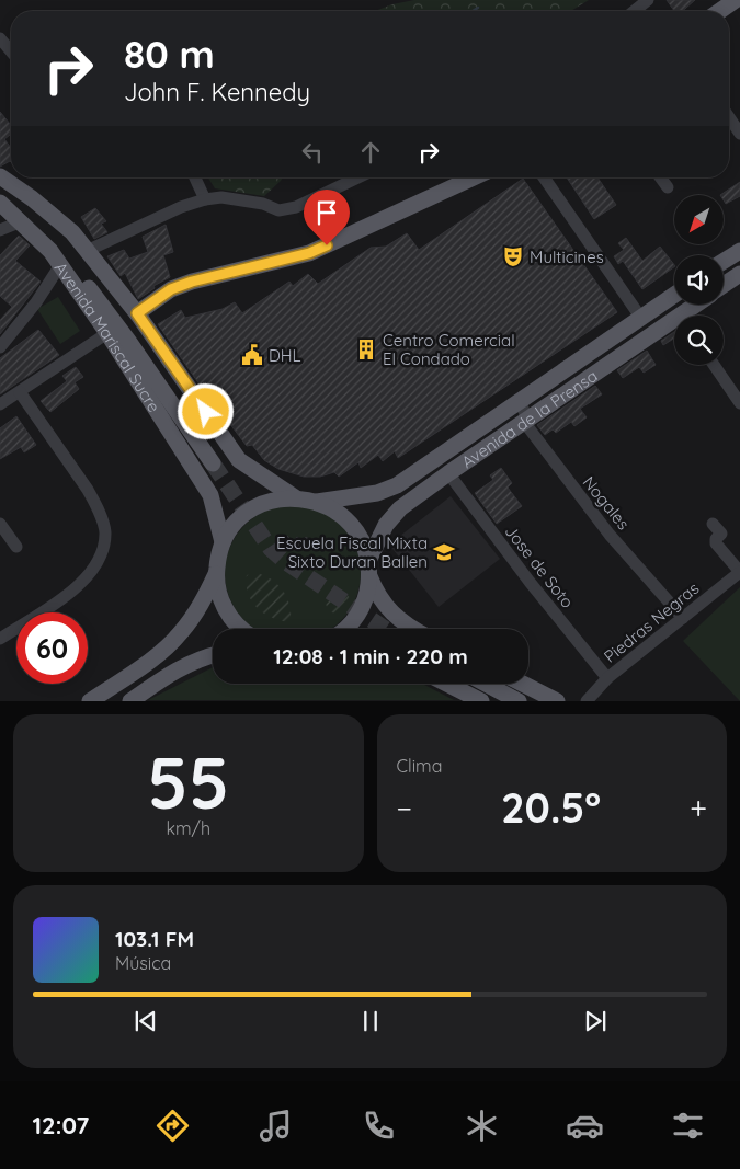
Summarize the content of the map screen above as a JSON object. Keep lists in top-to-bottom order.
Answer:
{
  "streets": {
    "main road": ["Avenida Mariscal Sucre", "Avenida de la Prensa"],
    "street": ["Nogales", "Jose de Soto", "Piedras Negras"]
  },
  "crossings": [
    ["Avenida de la Prensa", "Nogales"],
    ["Avenida de la Prensa", "Jose de Soto"],
    ["Nogales", "Piedras Negras"],
    ["Jose de Soto", "Piedras Negras"]
  ],
  "places": {
    "theatre": ["Multicines"],
    "building": ["Centro Comercial El Condado"],
    "public building": ["DHL"],
    "school or university": ["Escuela Fiscal Mixta Sixto Duran Ballen"]
  },
  "north": "bottom left",
  "page": {
    "turn": ["80 m", "John F. Kennedy"],
    "limit": "60",
    "trip": "12:08 · 1 min · 220 m",
    "tile": [
      ["55", "km/h"],
      "Clima"
    ],
    "heat": ["−", "20.5°", "+"],
    "song": ["103.1 FM", "Música"],
    "tabs": "12:07"
  }
}
